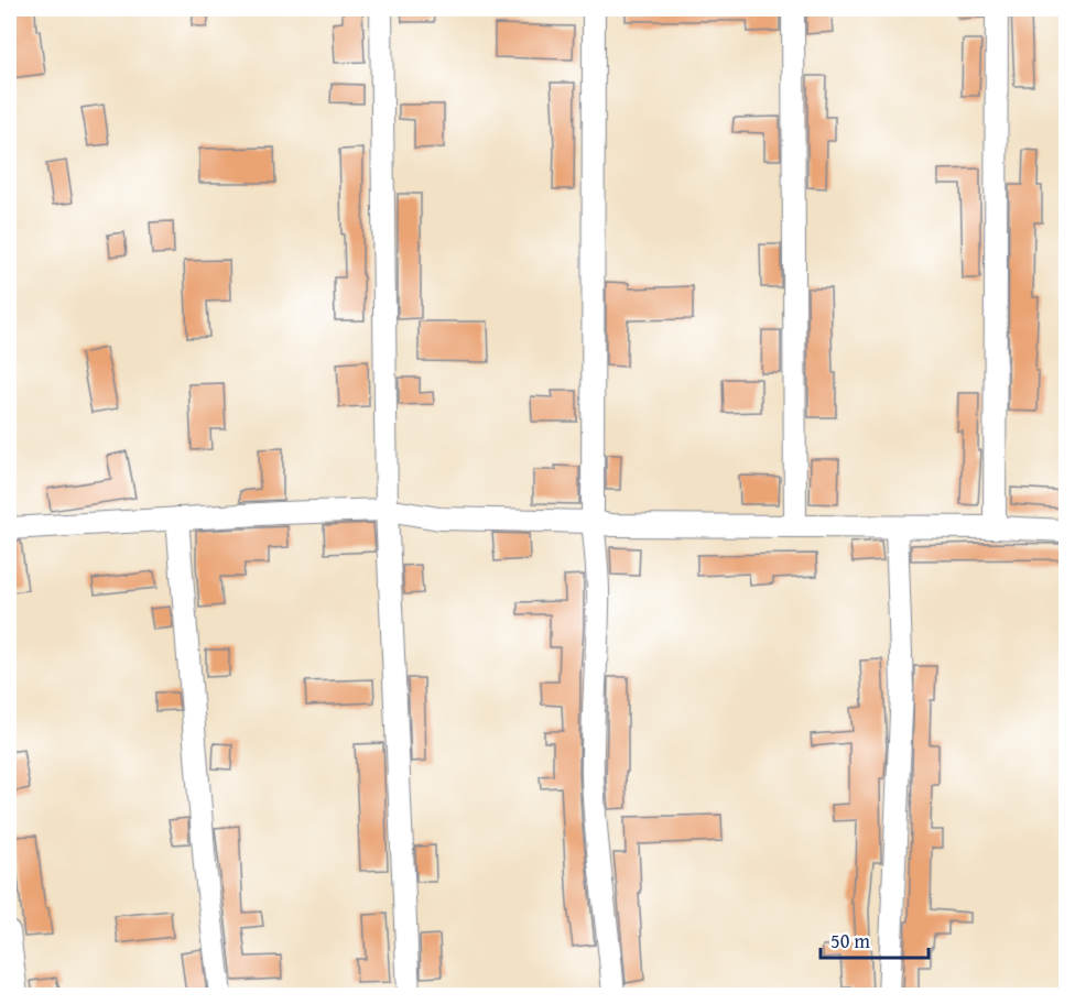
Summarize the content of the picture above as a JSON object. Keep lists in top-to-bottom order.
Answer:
{
  "scale_bar": "50 m"
}
